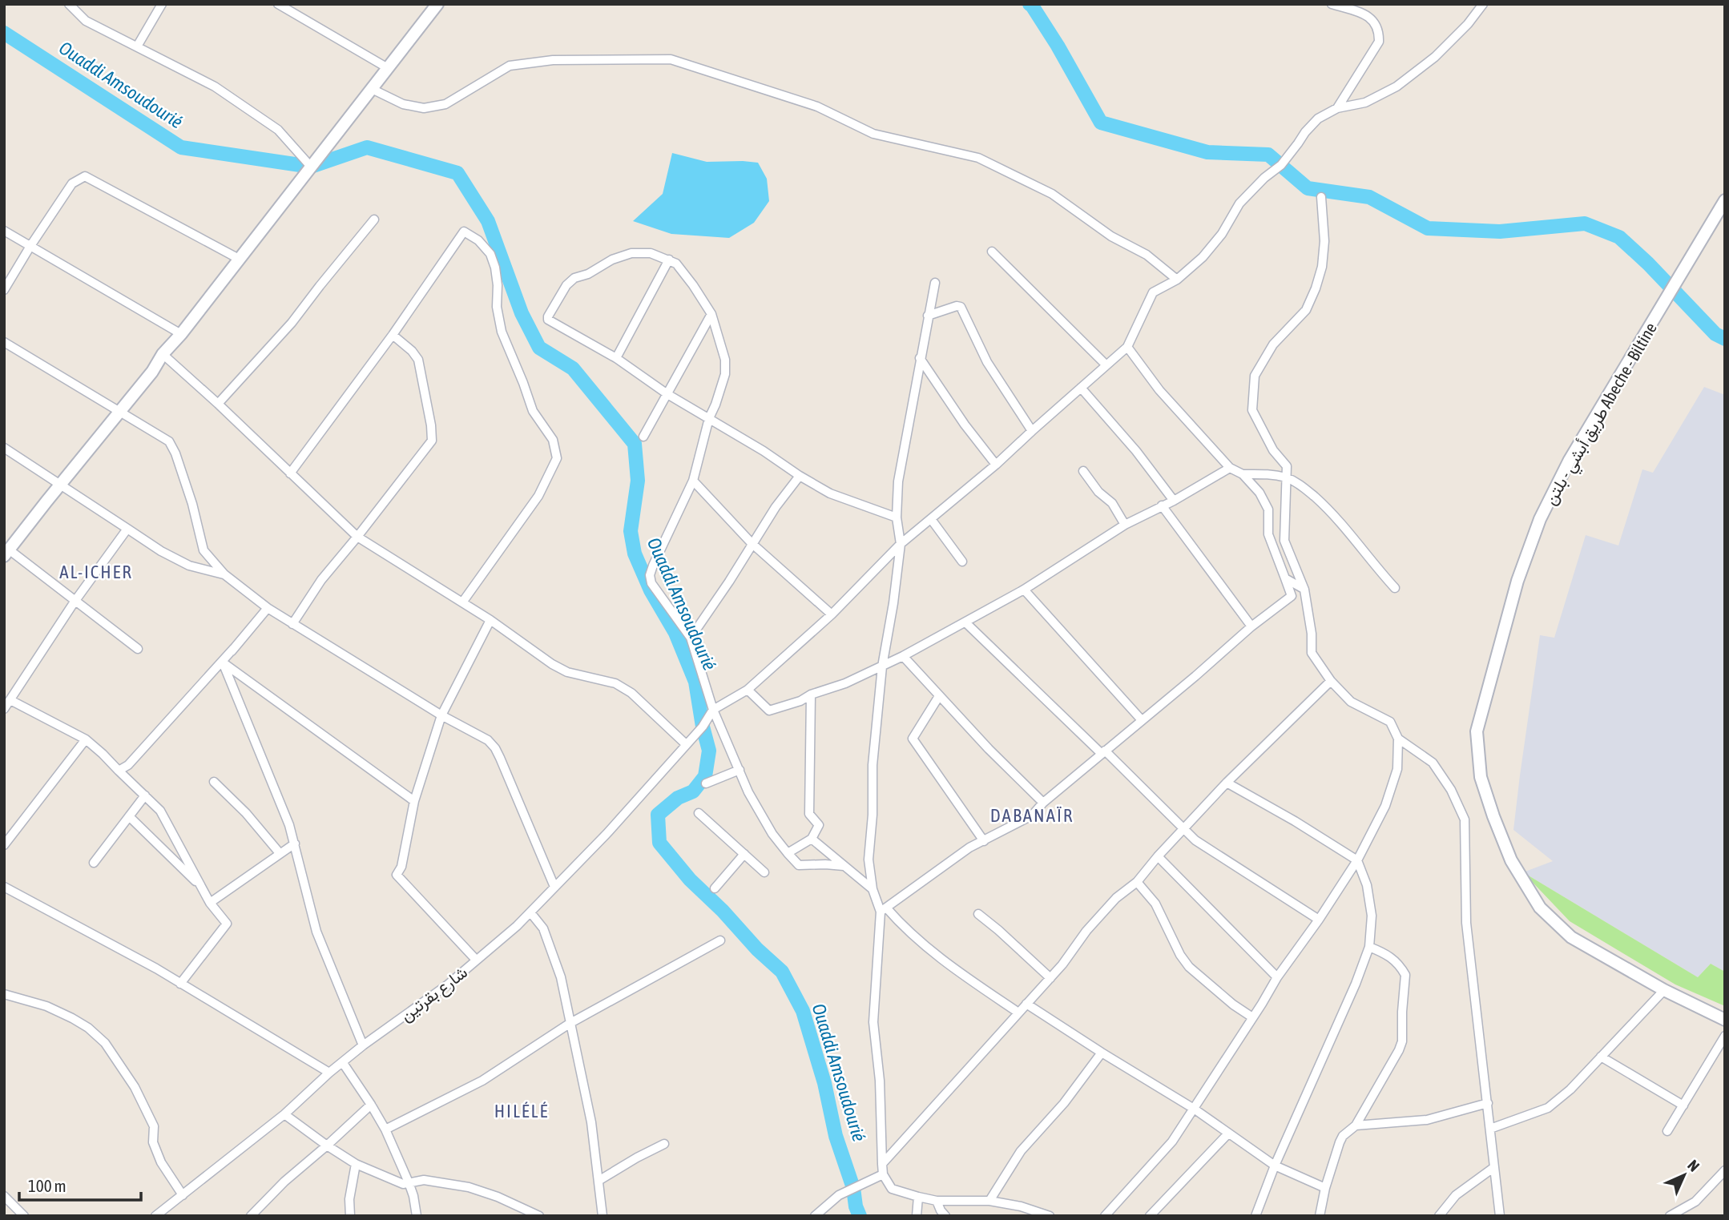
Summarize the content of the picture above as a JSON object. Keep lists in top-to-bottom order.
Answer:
{
  "streets": {
    "main road": ["طريق أبشي - بلتن Abeche - Biltine"],
    "street": ["شارع بقرتين"]
  },
  "districts": ["AL-ICHER", "DABANAÏR", "HILÉLÉ"],
  "water": ["Ouaddi Amsoudourié"],
  "scale_bar": "100 m",
  "north": "top right"
}
